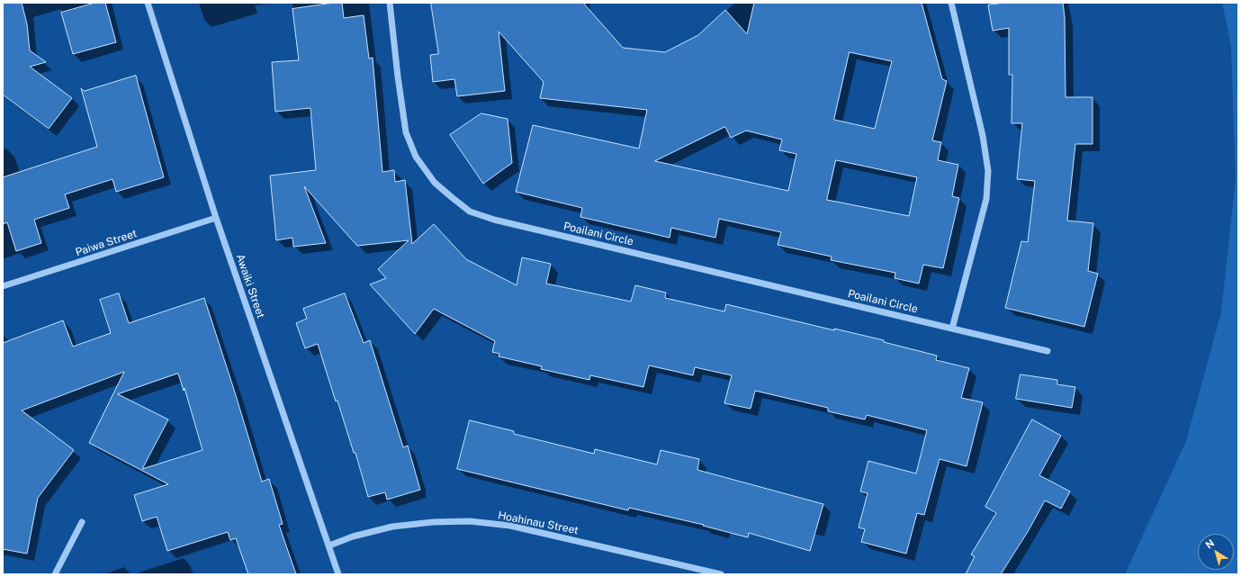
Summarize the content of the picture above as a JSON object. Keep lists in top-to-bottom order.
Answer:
{
  "streets": {
    "street": [
      "Poailani Circle",
      "Paiwa Street",
      "Awaiki Street",
      "Hoahinau Street"
    ]
  },
  "crossings": [
    ["Paiwa Street", "Awaiki Street"],
    ["Awaiki Street", "Hoahinau Street"]
  ],
  "north": "top left"
}
